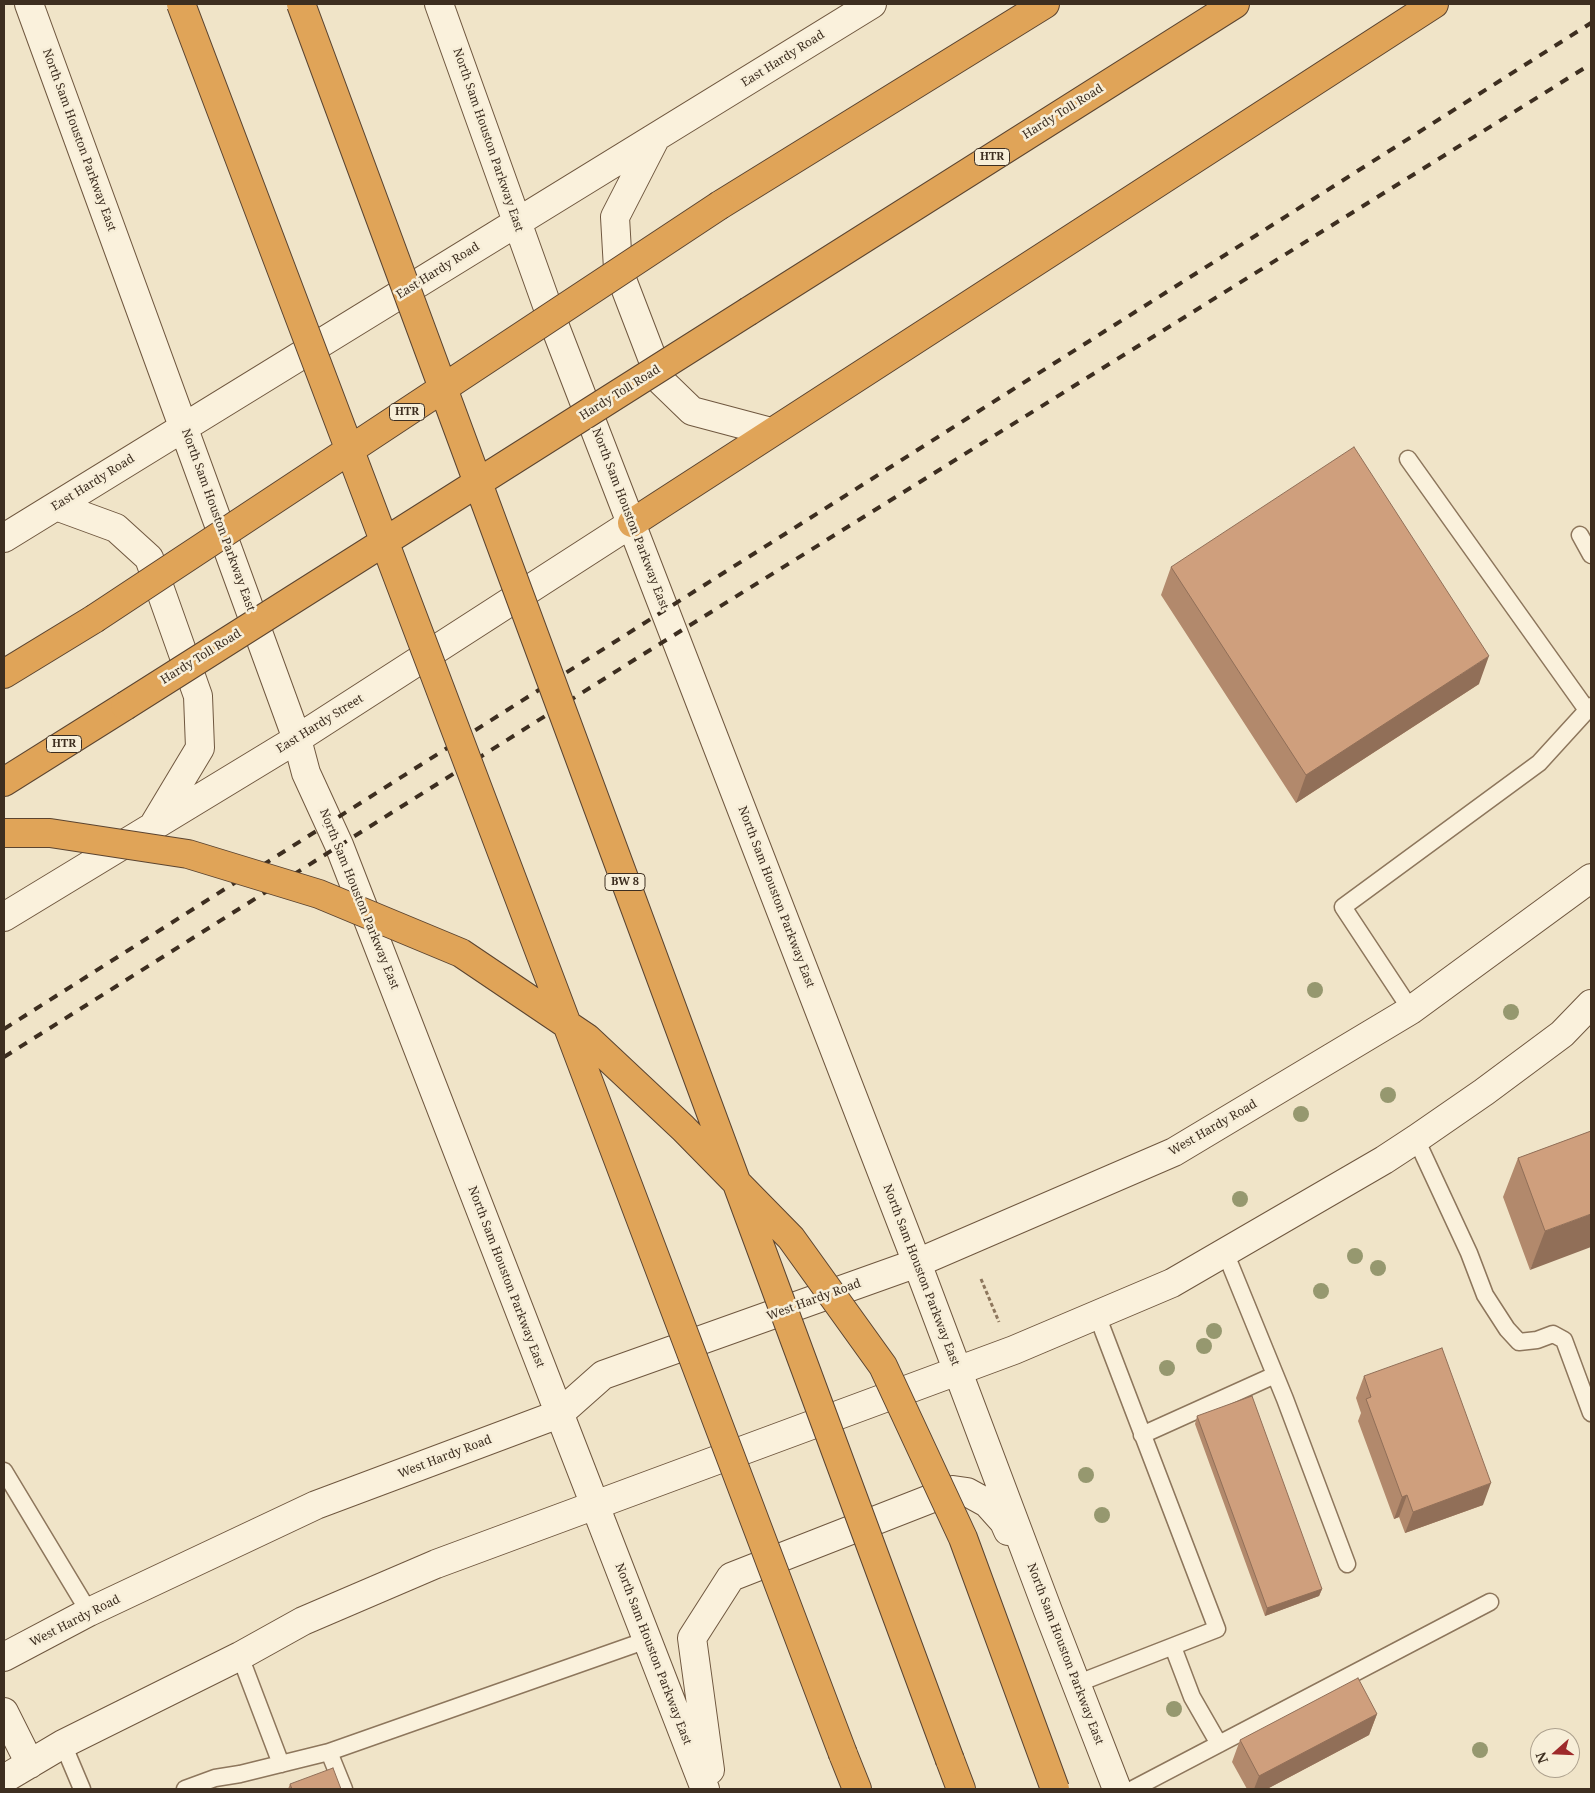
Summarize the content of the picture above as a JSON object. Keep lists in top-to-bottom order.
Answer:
{
  "streets": {
    "highway": ["Hardy Toll Road", "HTR", "BW 8"],
    "main road": [
      "East Hardy Road",
      "North Sam Houston Parkway East",
      "East Hardy Street",
      "West Hardy Road"
    ]
  },
  "crossings": [
    ["East Hardy Road", "North Sam Houston Parkway East"],
    ["North Sam Houston Parkway East", "East Hardy Street"],
    ["North Sam Houston Parkway East", "West Hardy Road"]
  ],
  "north": "left"
}
